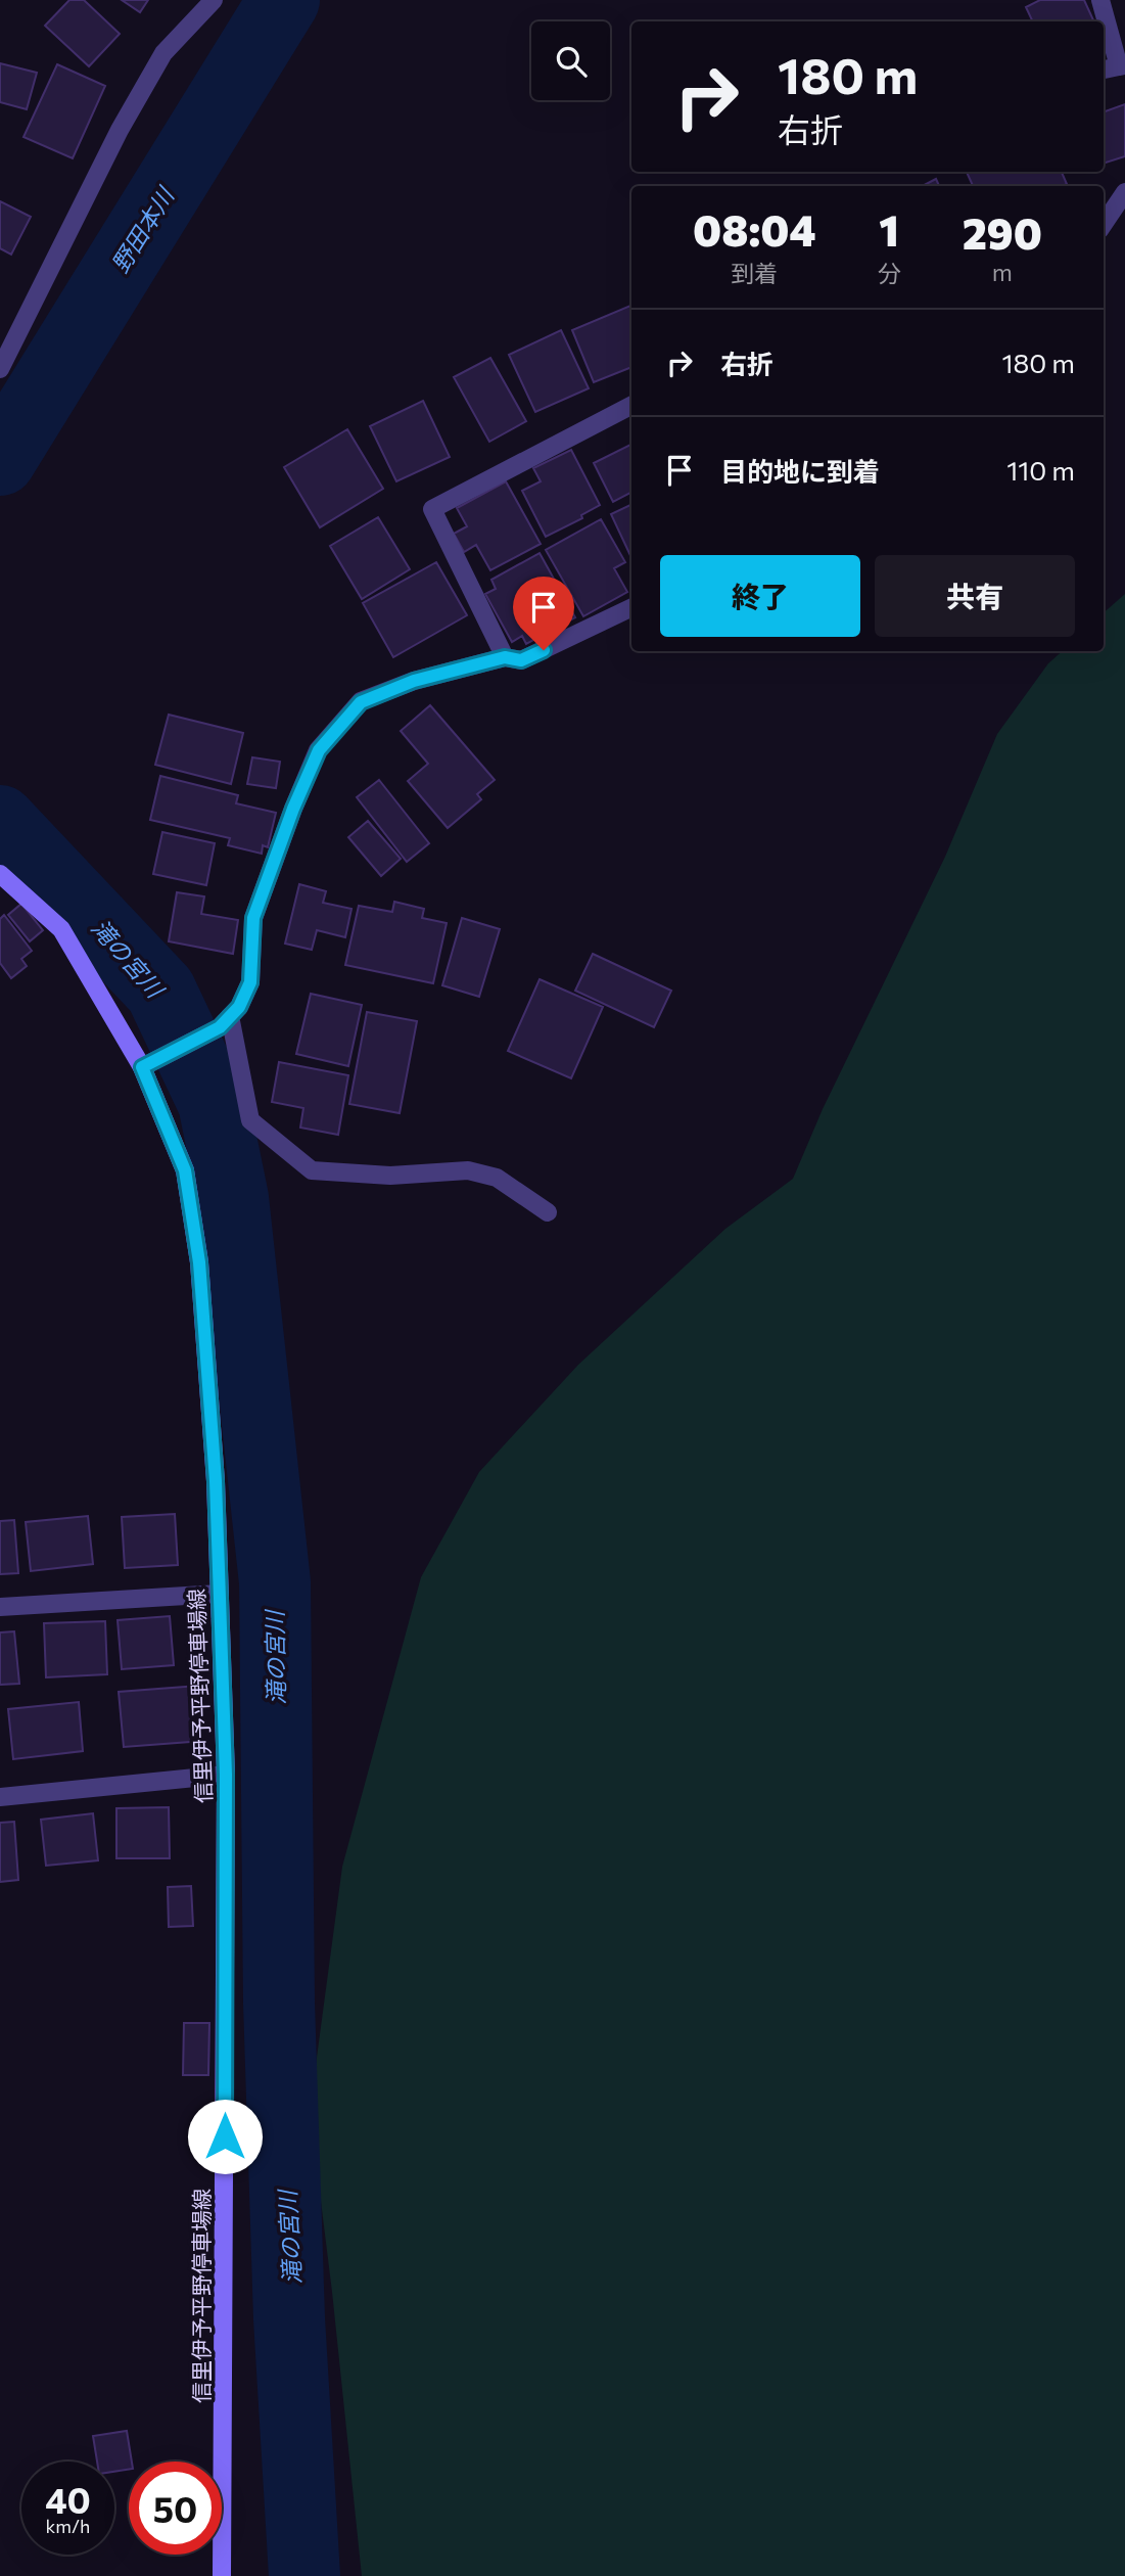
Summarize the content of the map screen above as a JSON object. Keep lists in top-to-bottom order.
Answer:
{
  "streets": {
    "main road": ["信里伊予平野停車場線"]
  },
  "water": ["野田本川", "滝の宮川"],
  "page": {
    "turn": ["180 m", "右折"],
    "eta": [
      "08:04",
      "到着",
      "1",
      "分",
      "290",
      "m"
    ],
    "list": [
      {
        "name": "右折",
        "value": "180 m"
      },
      {
        "name": "目的地に到着",
        "value": "110 m"
      }
    ],
    "buttons": ["終了", "共有"],
    "speed": "40 km/h",
    "limit": "50"
  }
}
